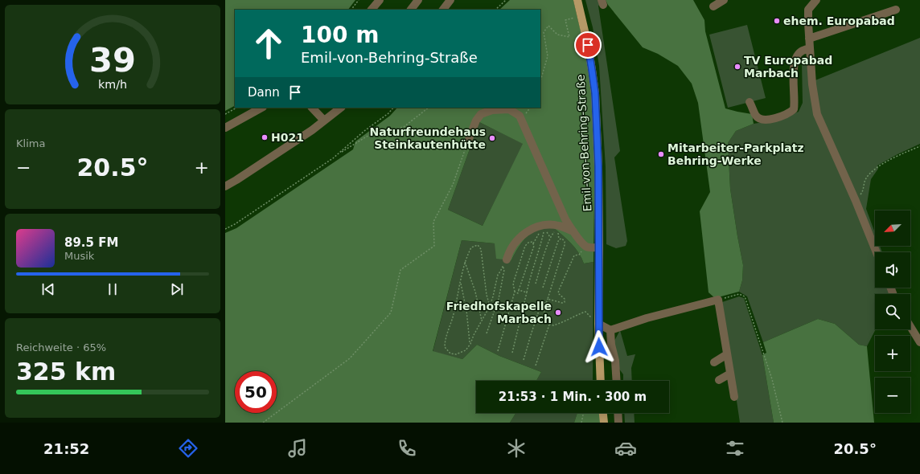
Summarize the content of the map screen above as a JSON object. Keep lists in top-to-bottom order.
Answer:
{
  "streets": {
    "main road": ["Emil-von-Behring-Straße"]
  },
  "places": [
    "ehem. Europabad",
    "TV Europabad Marbach",
    "H021",
    "Naturfreundehaus Steinkautenhütte",
    "Mitarbeiter-Parkplatz Behring-Werke",
    "Friedhofskapelle Marbach"
  ],
  "north": "bottom left",
  "page": {
    "turn": ["100 m", "Emil-von-Behring-Straße"],
    "then": "Dann",
    "tile": [
      "Klima",
      ["Reichweite · 65%", "325 km"]
    ],
    "heat": ["−", "20.5°", "+"],
    "map_buttons": ["+", "−"],
    "song": ["89.5 FM", "Musik"],
    "limit": "50",
    "trip": "21:53 · 1 Min. · 300 m",
    "tabs": ["21:52", "20.5°"],
    "gauge": ["39", "km/h"]
  }
}
